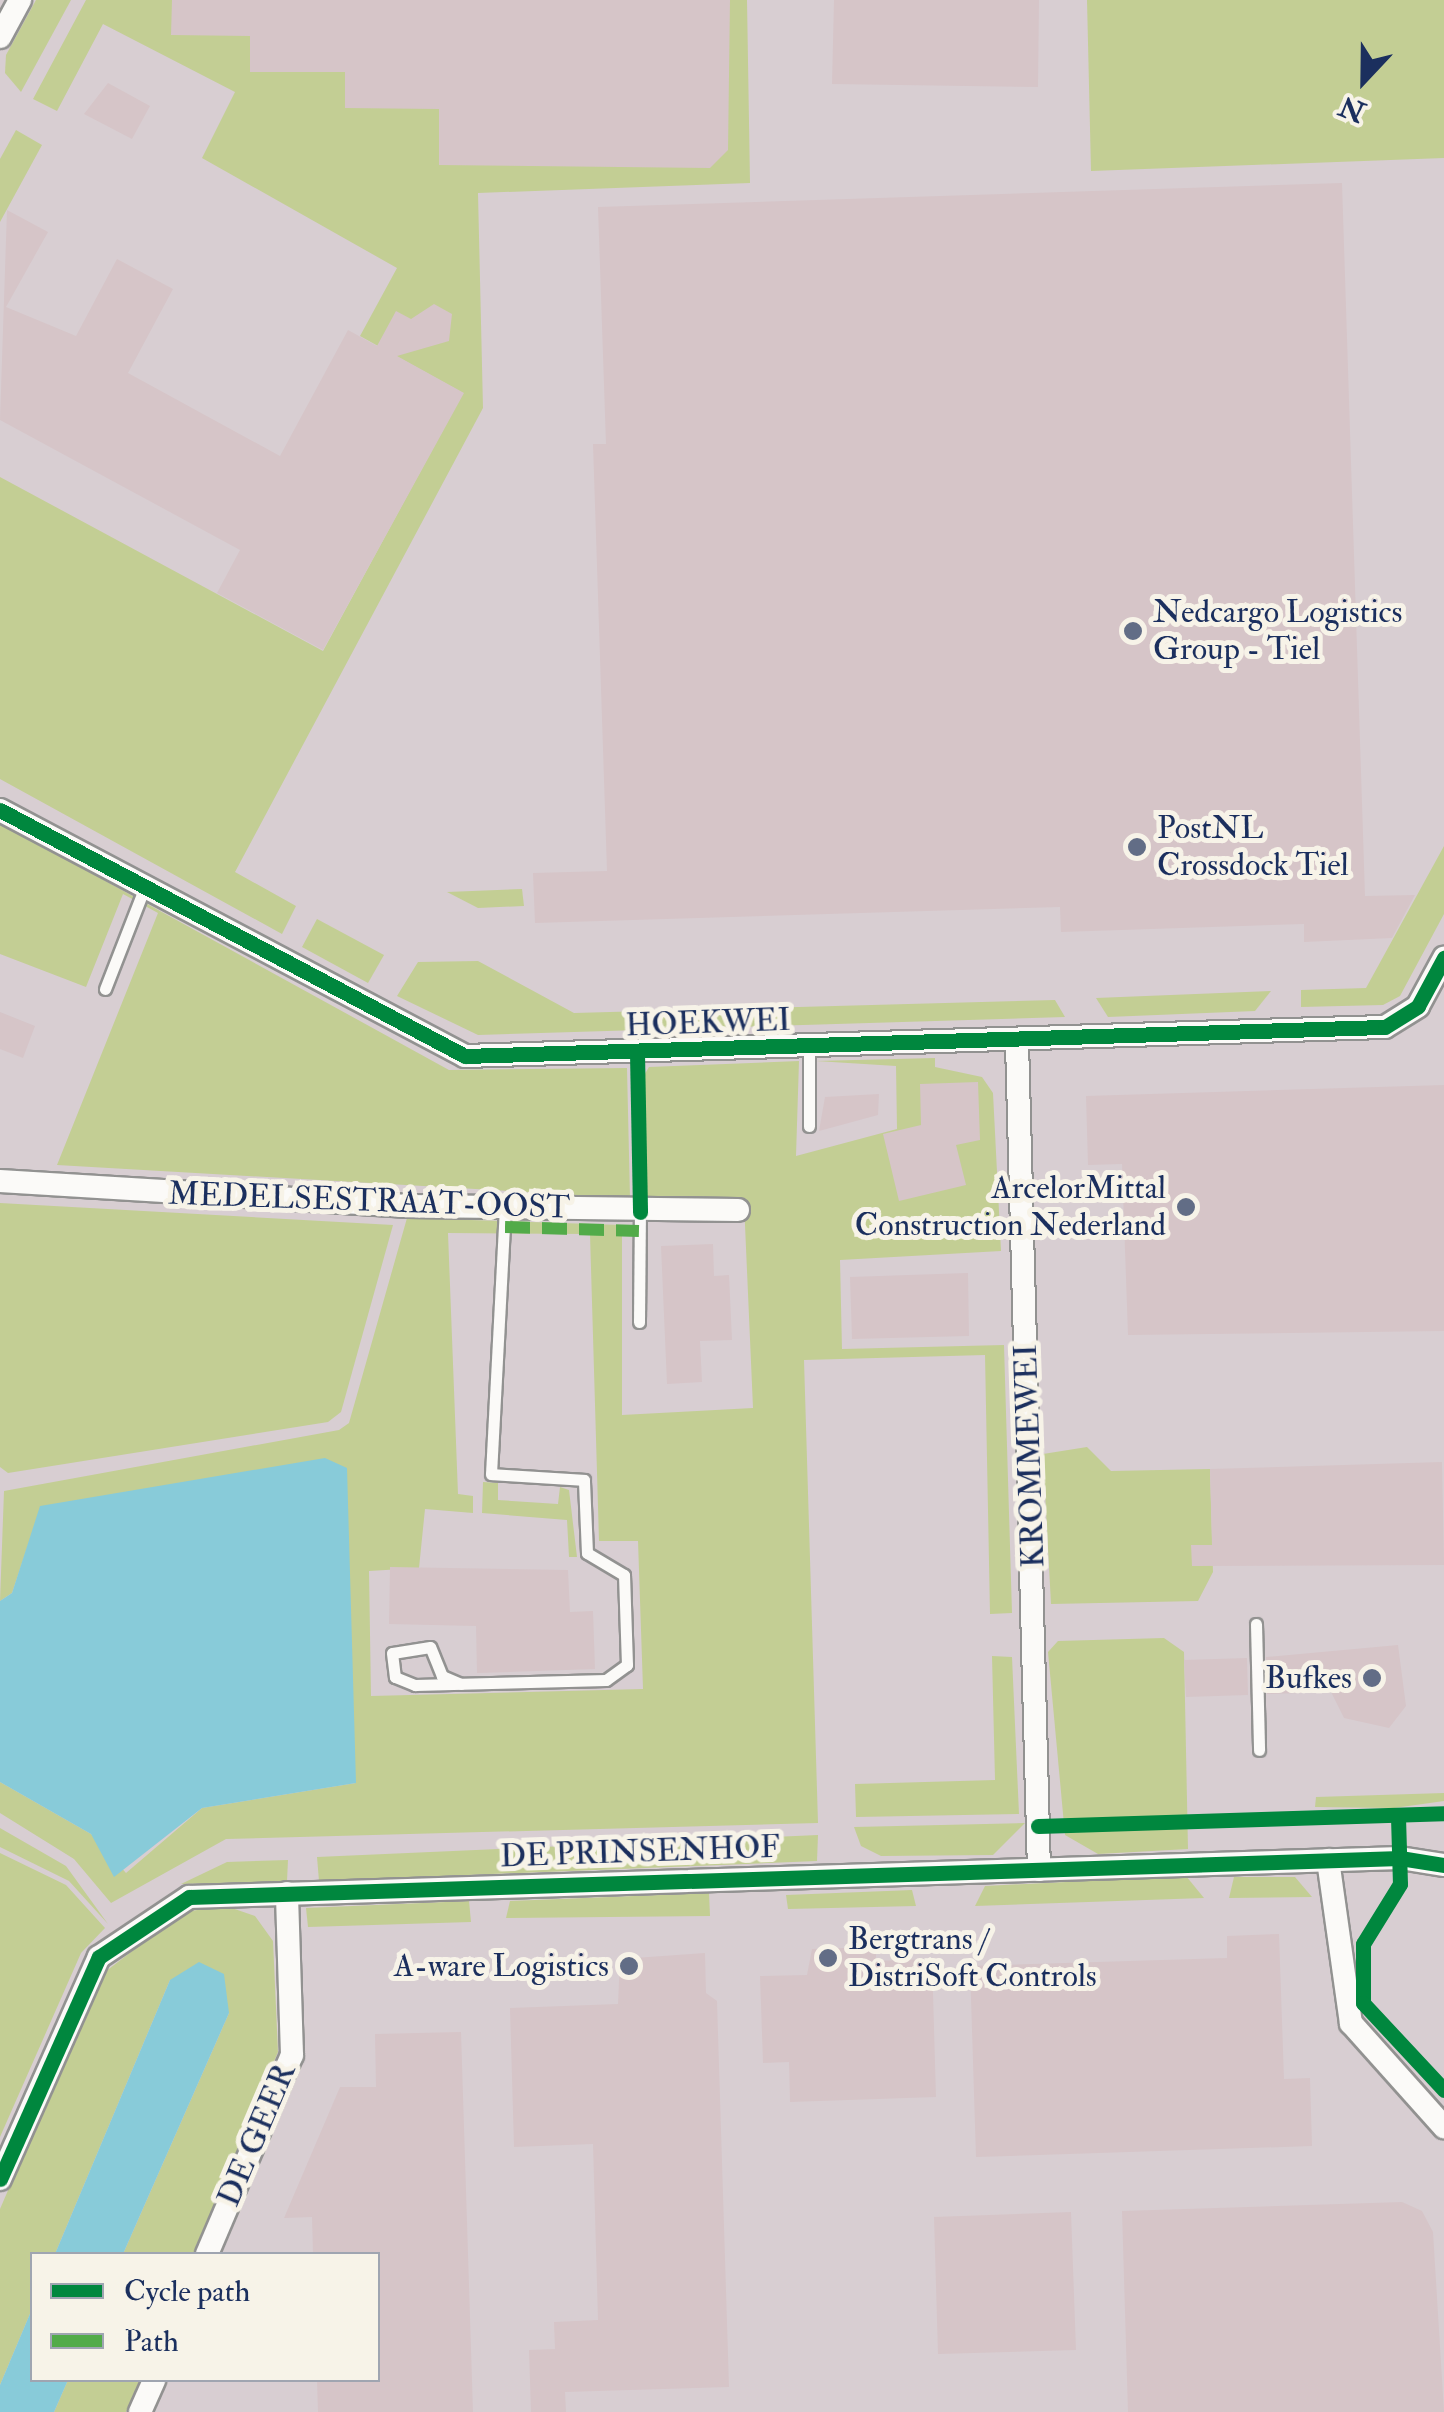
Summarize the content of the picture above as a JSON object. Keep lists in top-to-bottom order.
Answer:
{
  "streets": {
    "street": [
      "HOEKWEI",
      "MEDELSESTRAAT-OOST",
      "KROMMEWEI",
      "DE PRINSENHOF",
      "DE GEER"
    ]
  },
  "crossings": [
    ["HOEKWEI", "KROMMEWEI"],
    ["KROMMEWEI", "DE PRINSENHOF"],
    ["DE PRINSENHOF", "DE GEER"]
  ],
  "places": [
    "Nedcargo Logistics Group - Tiel",
    "PostNL Crossdock Tiel",
    "ArcelorMittal Construction Nederland",
    "Bufkes",
    "Bergtrans / DistriSoft Controls",
    "A-ware Logistics"
  ],
  "legend": ["Cycle path", "Path"],
  "north": "bottom"
}
